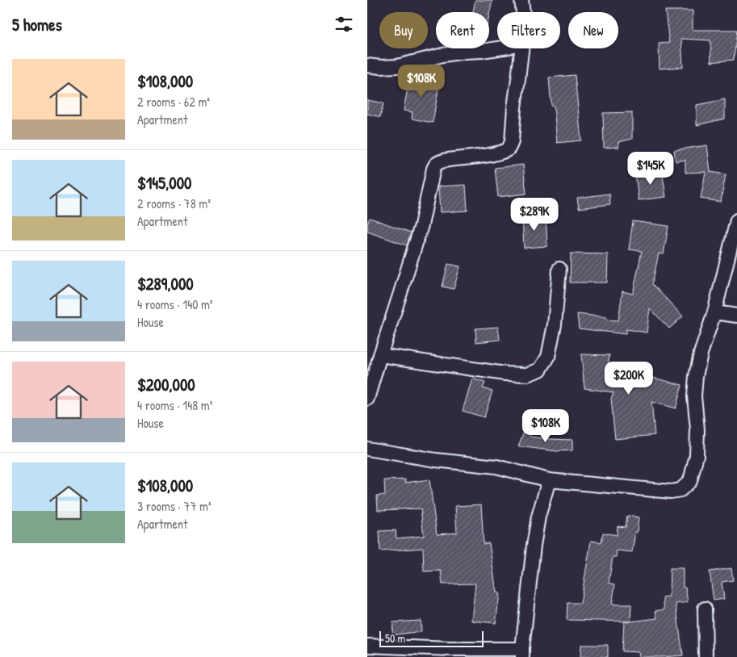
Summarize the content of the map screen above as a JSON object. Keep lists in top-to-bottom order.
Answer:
{
  "scale_bar": "50 m",
  "page": {
    "heading": "5 homes",
    "chip": [
      "Buy",
      "Rent",
      "Filters",
      "New"
    ],
    "list": [
      {
        "name": "$108,000",
        "note": "2 rooms · 62 m² · Apartment"
      },
      {
        "name": "$145,000",
        "note": "2 rooms · 78 m² · Apartment"
      },
      {
        "name": "$289,000",
        "note": "4 rooms · 140 m² · House"
      },
      {
        "name": "$200,000",
        "note": "4 rooms · 148 m² · House"
      },
      {
        "name": "$108,000",
        "note": "3 rooms · 77 m² · Apartment"
      }
    ],
    "price": [
      "$108K",
      "$145K",
      "$289K",
      "$200K",
      "$108K"
    ],
    "scale": "50 m"
  }
}
